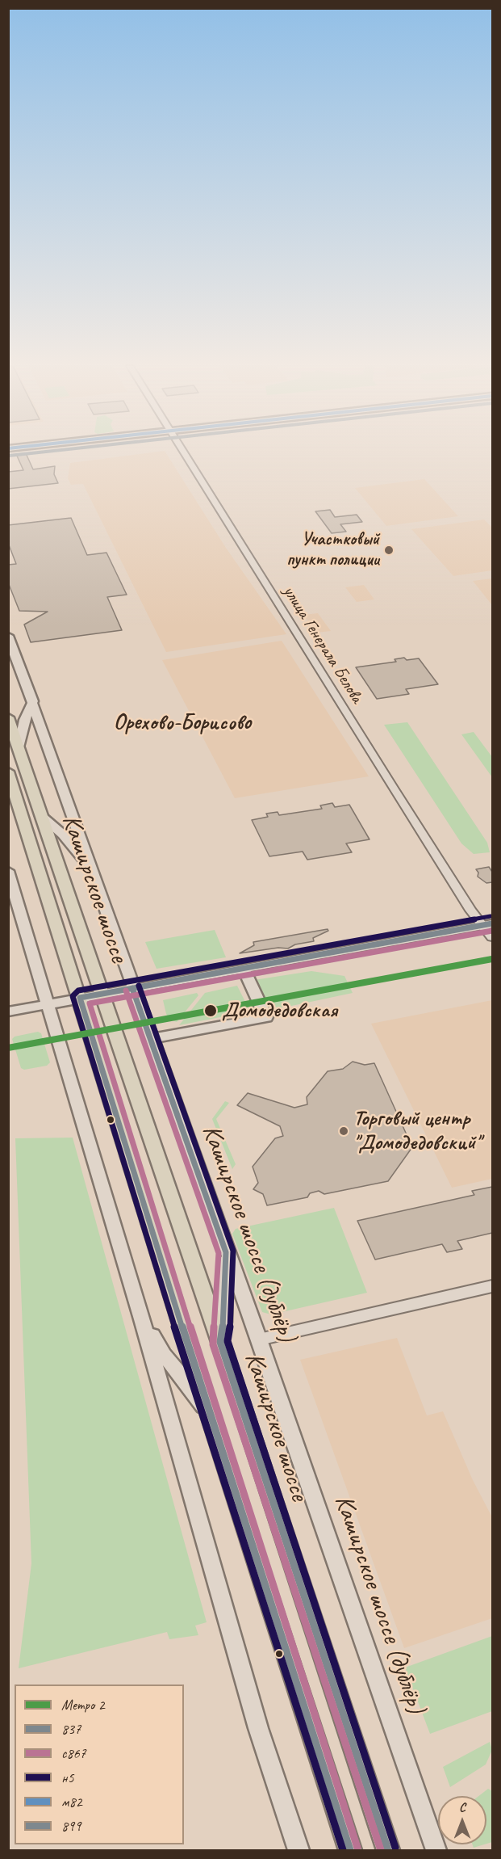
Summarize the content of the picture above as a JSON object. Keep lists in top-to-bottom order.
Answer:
{
  "streets": {
    "main road": ["Каширское шоссе", "Каширское шоссе (дублёр)"],
    "street": ["улица Генерала Белова"]
  },
  "districts": ["Орехово-Борисово"],
  "places": ["Участковый пункт полиции", "Домодедовская", "Торговый центр \"Домодедовский\""],
  "lines": [
    "transit line 899",
    "transit line н5",
    "transit line 837",
    "transit line с867",
    "metro line 2"
  ],
  "legend": [
    "Метро 2",
    "837",
    "с867",
    "н5",
    "м82",
    "899"
  ],
  "north": "top"
}
